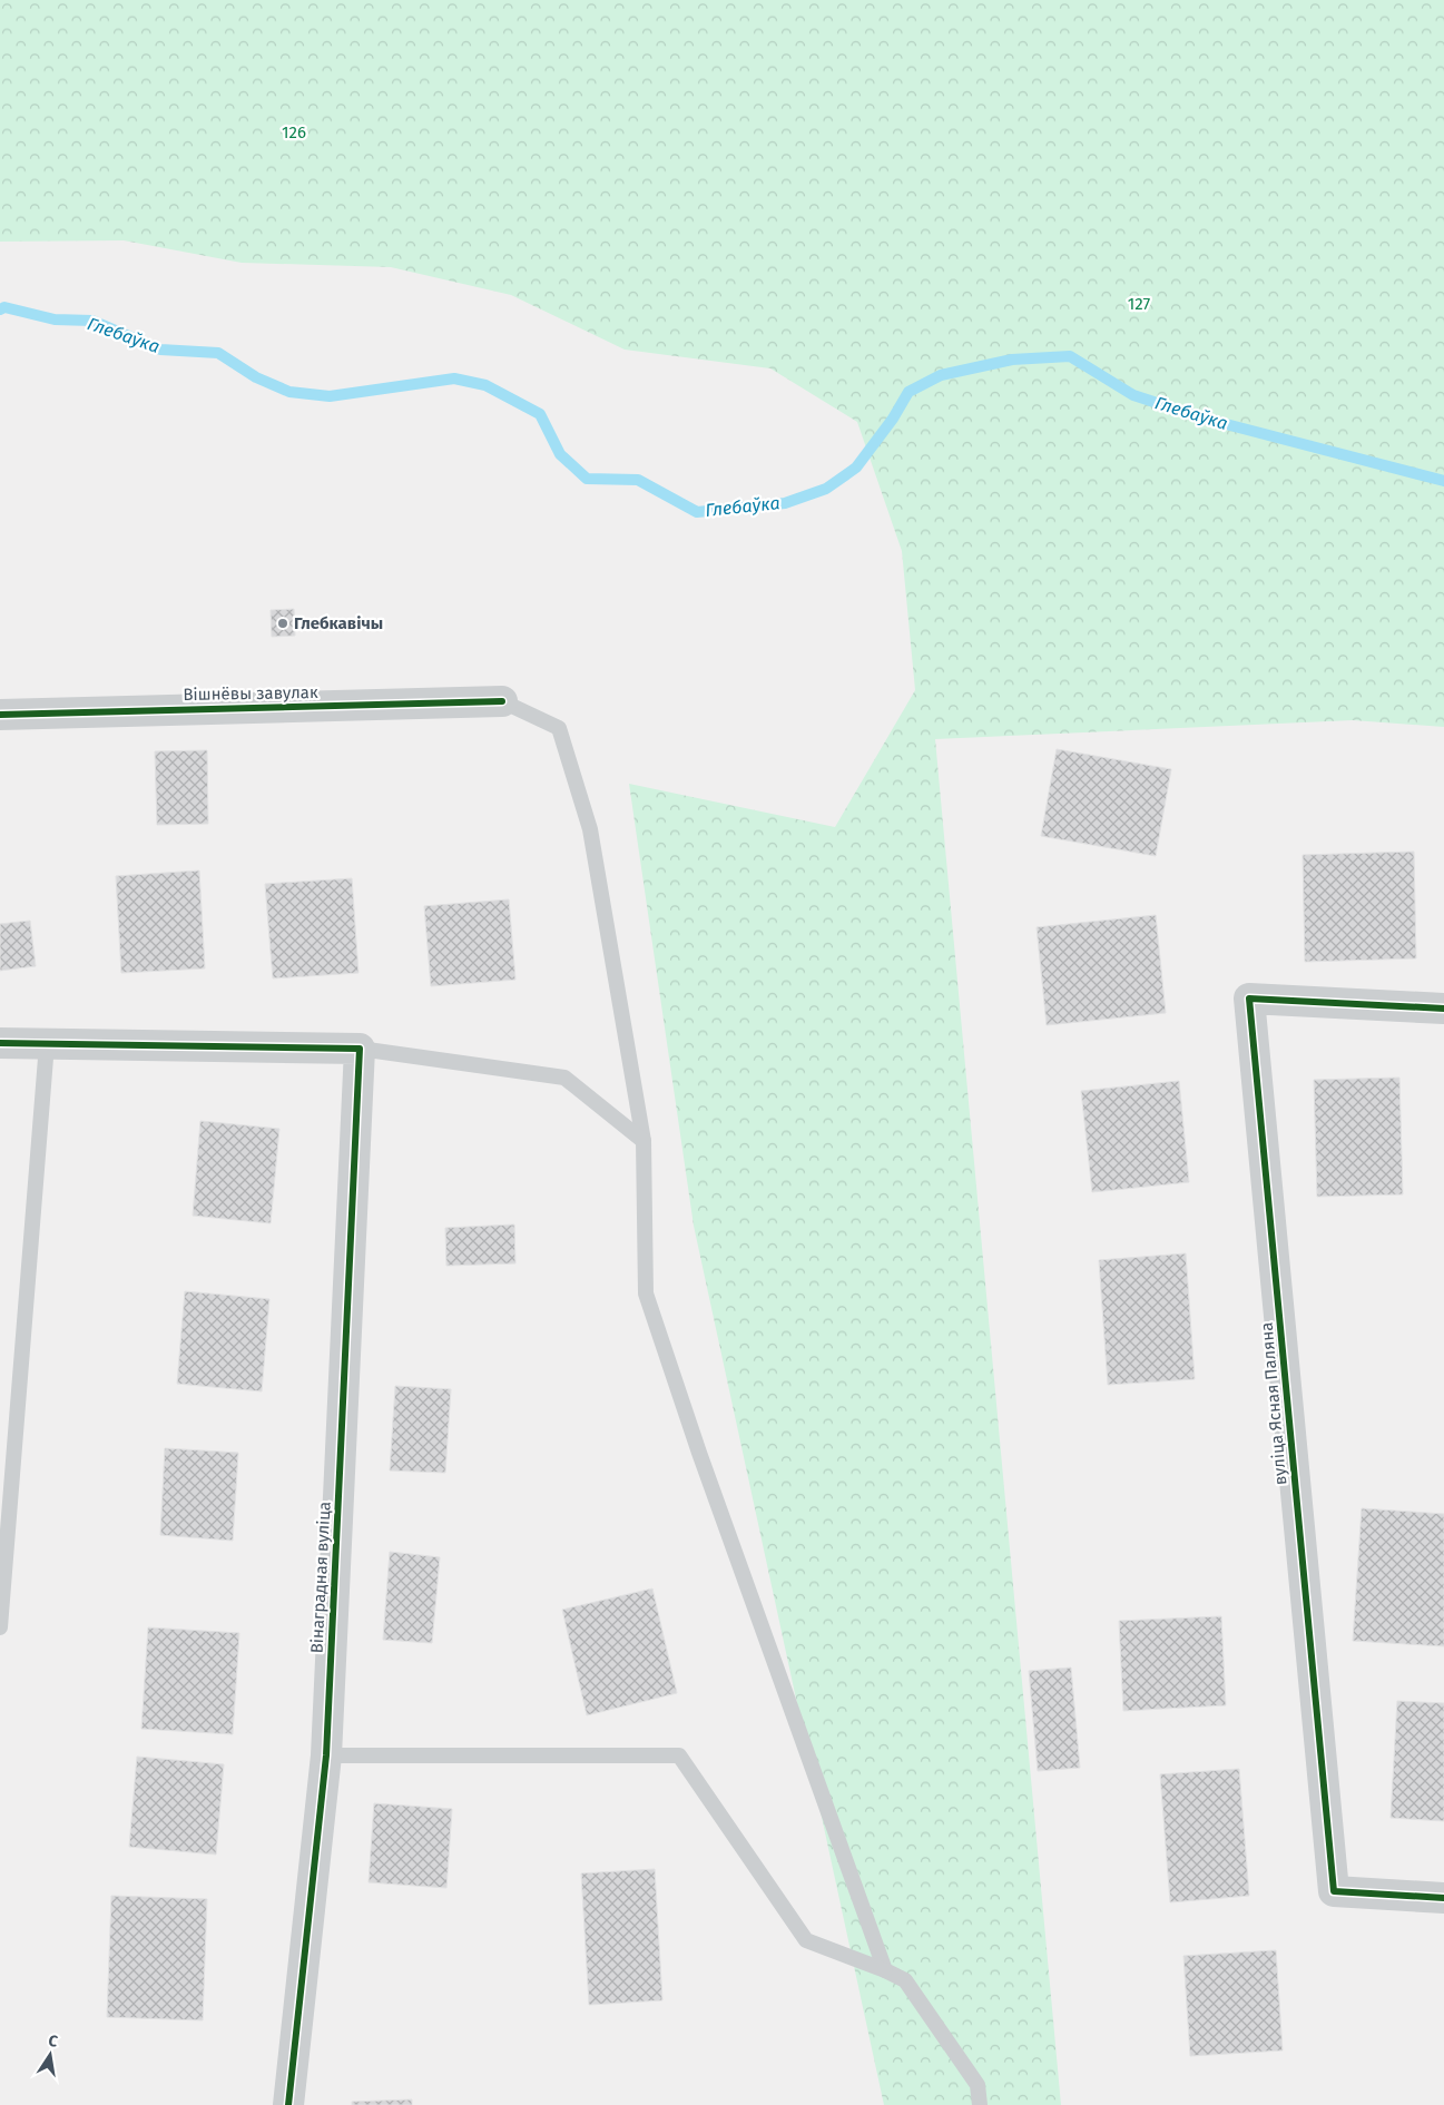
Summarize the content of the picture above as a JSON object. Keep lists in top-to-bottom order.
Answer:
{
  "streets": {
    "street": ["Вішнёвы завулак", "вуліца Ясная Паляна", "Вінаградная вуліца"]
  },
  "water": ["Глебаўка"],
  "parks": ["126", "127"],
  "places": ["Глебкавічы"],
  "north": "top"
}
